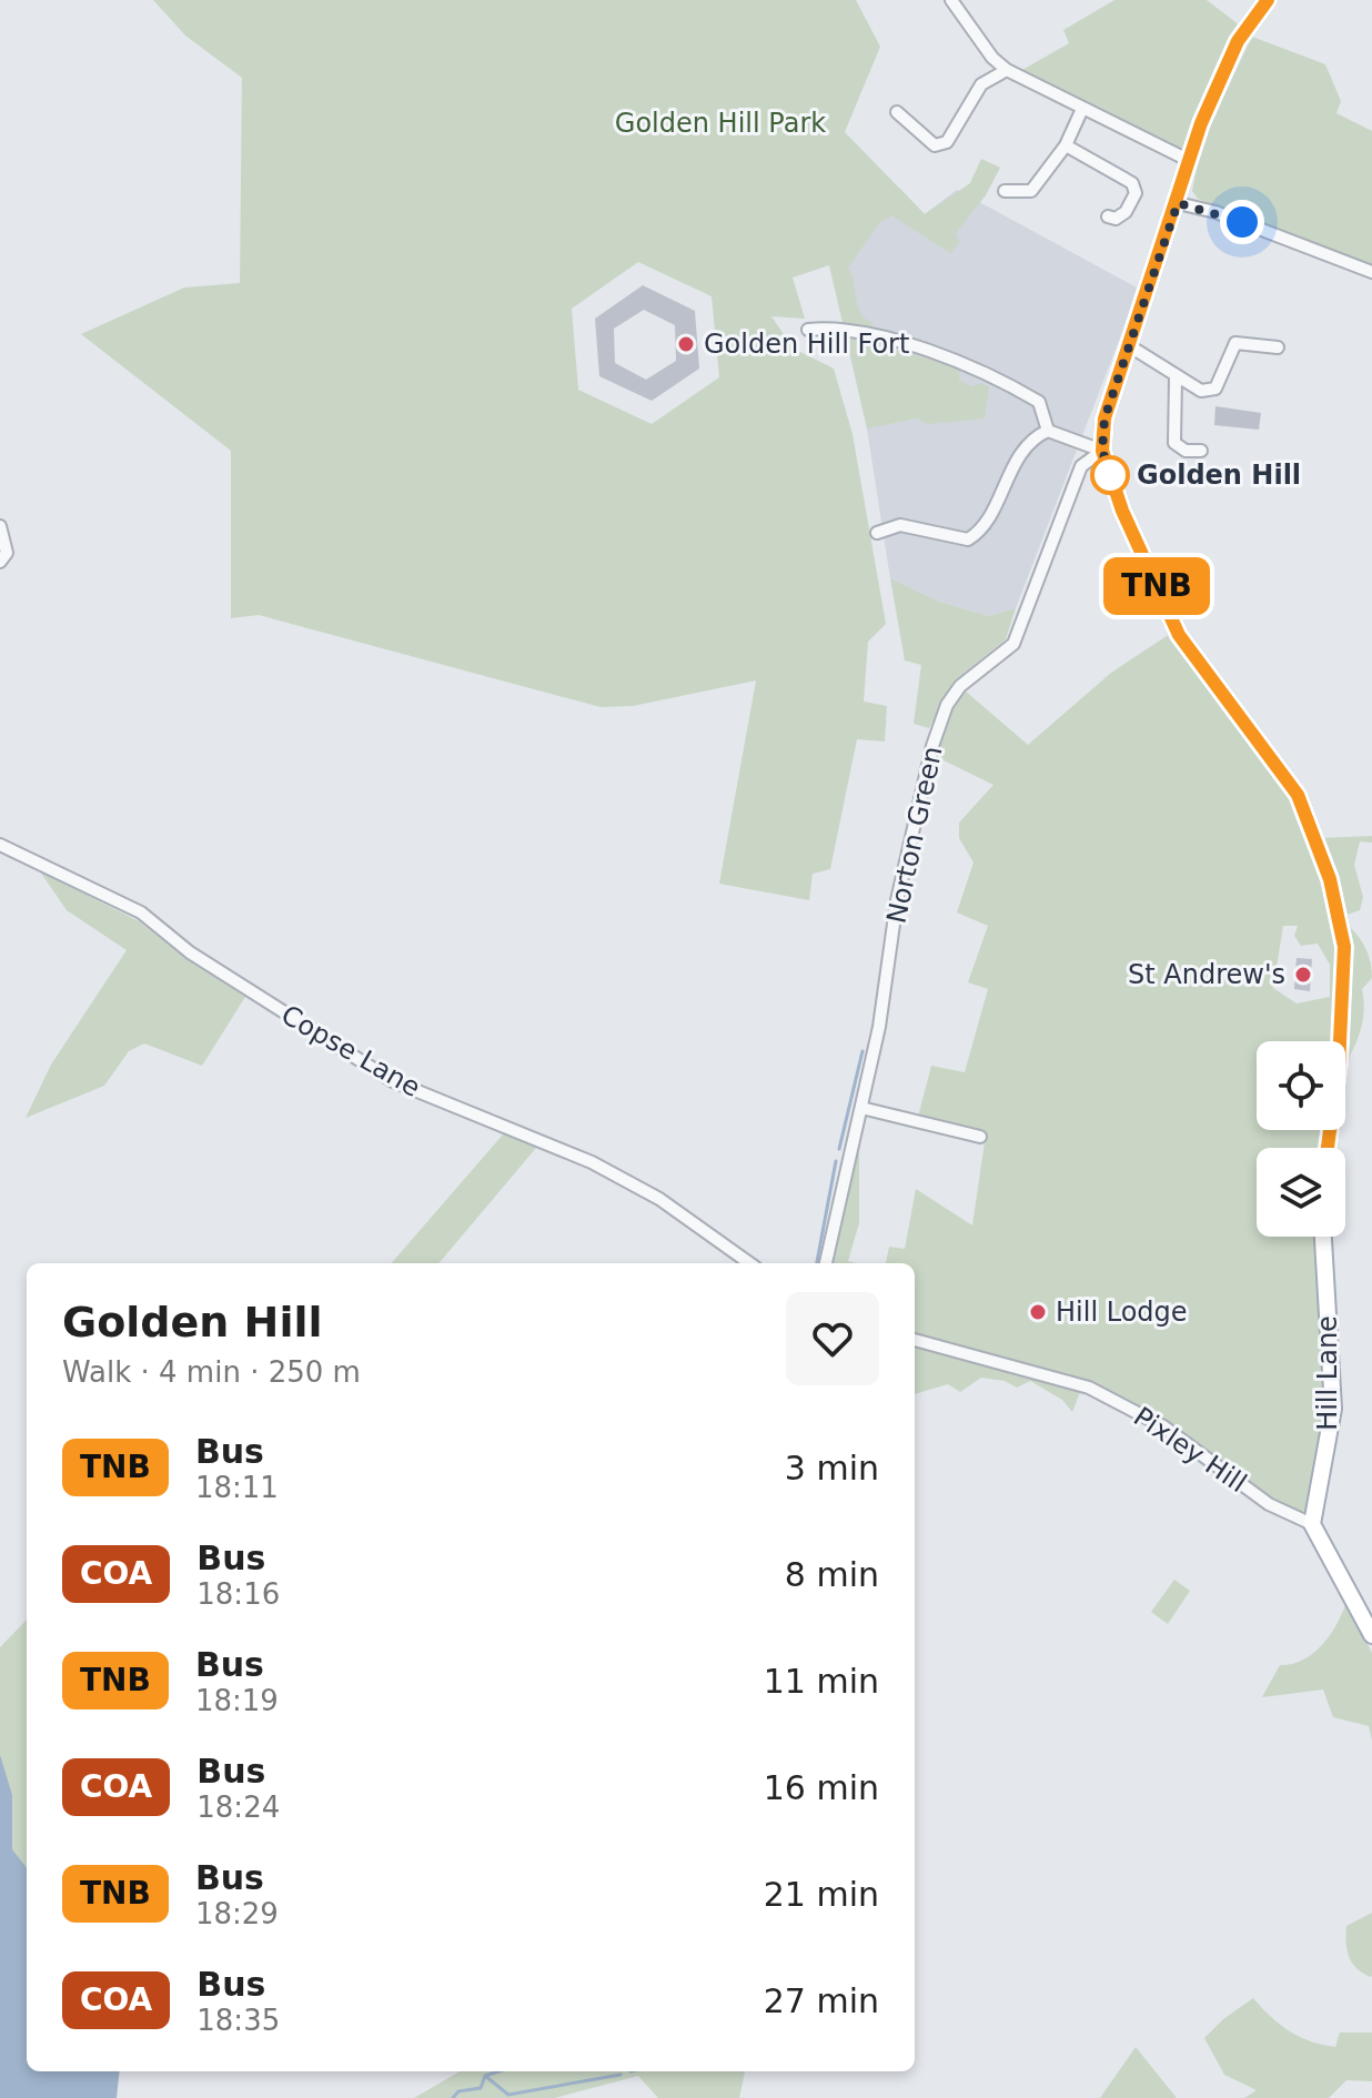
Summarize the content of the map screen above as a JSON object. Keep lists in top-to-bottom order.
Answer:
{
  "streets": {
    "main road": ["Hill Lane"],
    "street": ["Norton Green", "Copse Lane", "Pixley Hill"]
  },
  "crossings": [
    ["Hill Lane", "Pixley Hill"]
  ],
  "parks": ["Golden Hill Park"],
  "places": [
    "Golden Hill Fort",
    "Golden Hill",
    "St Andrew's",
    "Hill Lodge"
  ],
  "lines": ["bus line TNB"],
  "page": {
    "on_map": "TNB",
    "heading": ["Golden Hill", "Walk · 4 min · 250 m"],
    "list": [
      {
        "mark": "TNB",
        "name": "Bus",
        "note": "18:11",
        "value": "3 min"
      },
      {
        "mark": "COA",
        "name": "Bus",
        "note": "18:16",
        "value": "8 min"
      },
      {
        "mark": "TNB",
        "name": "Bus",
        "note": "18:19",
        "value": "11 min"
      },
      {
        "mark": "COA",
        "name": "Bus",
        "note": "18:24",
        "value": "16 min"
      },
      {
        "mark": "TNB",
        "name": "Bus",
        "note": "18:29",
        "value": "21 min"
      },
      {
        "mark": "COA",
        "name": "Bus",
        "note": "18:35",
        "value": "27 min"
      }
    ]
  }
}
